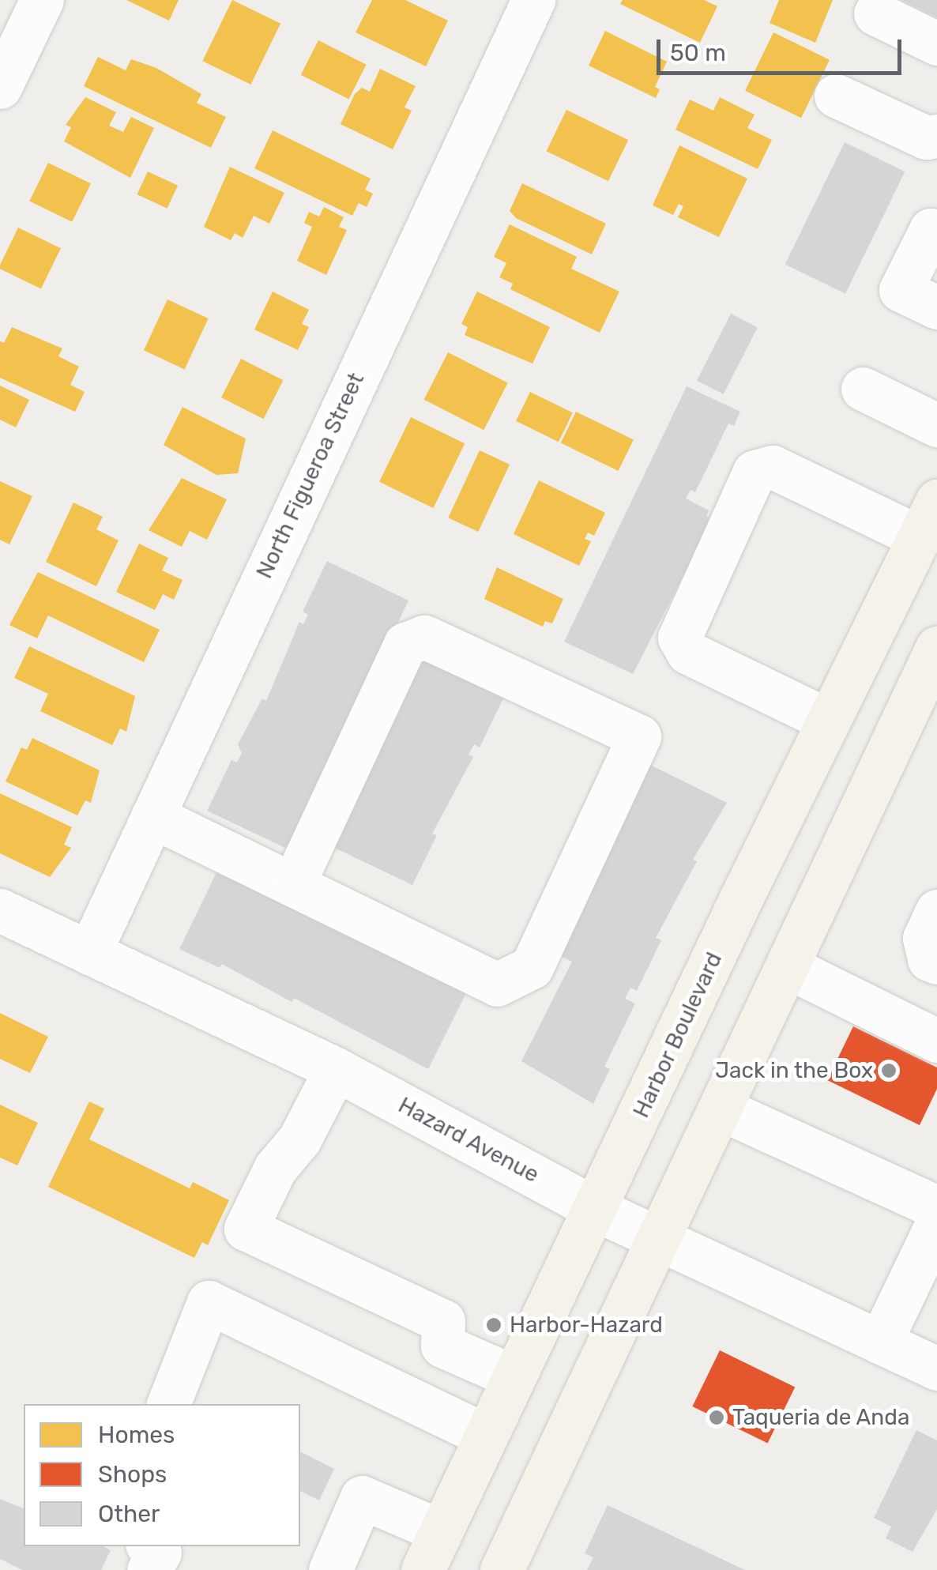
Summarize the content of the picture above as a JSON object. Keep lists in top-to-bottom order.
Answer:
{
  "streets": {
    "main road": ["Harbor Boulevard"],
    "street": ["North Figueroa Street", "Hazard Avenue"]
  },
  "crossings": [
    ["North Figueroa Street", "Hazard Avenue"],
    ["Harbor Boulevard", "Hazard Avenue"]
  ],
  "places": ["Jack in the Box", "Harbor-Hazard", "Taqueria de Anda"],
  "legend": ["Homes", "Shops", "Other"],
  "scale_bar": "50 m"
}
